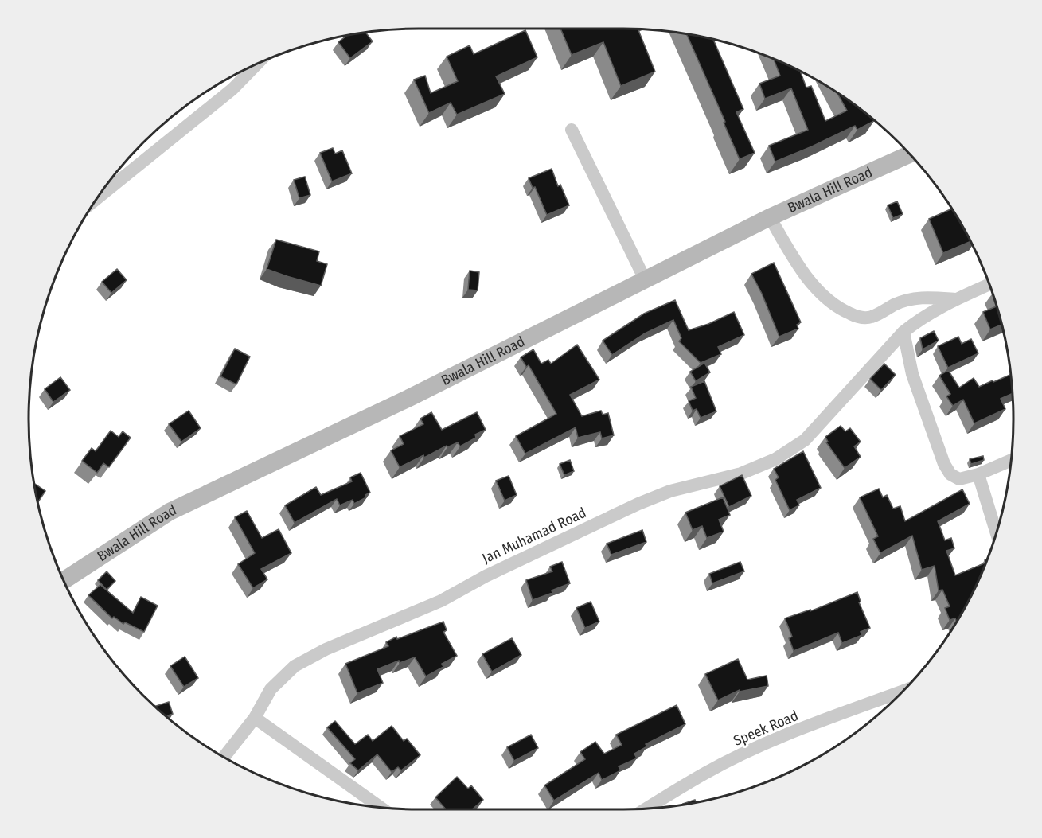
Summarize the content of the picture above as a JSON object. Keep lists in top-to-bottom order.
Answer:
{
  "streets": {
    "street": ["Bwala Hill Road", "Jan Muhamad Road", "Speek Road"]
  }
}
